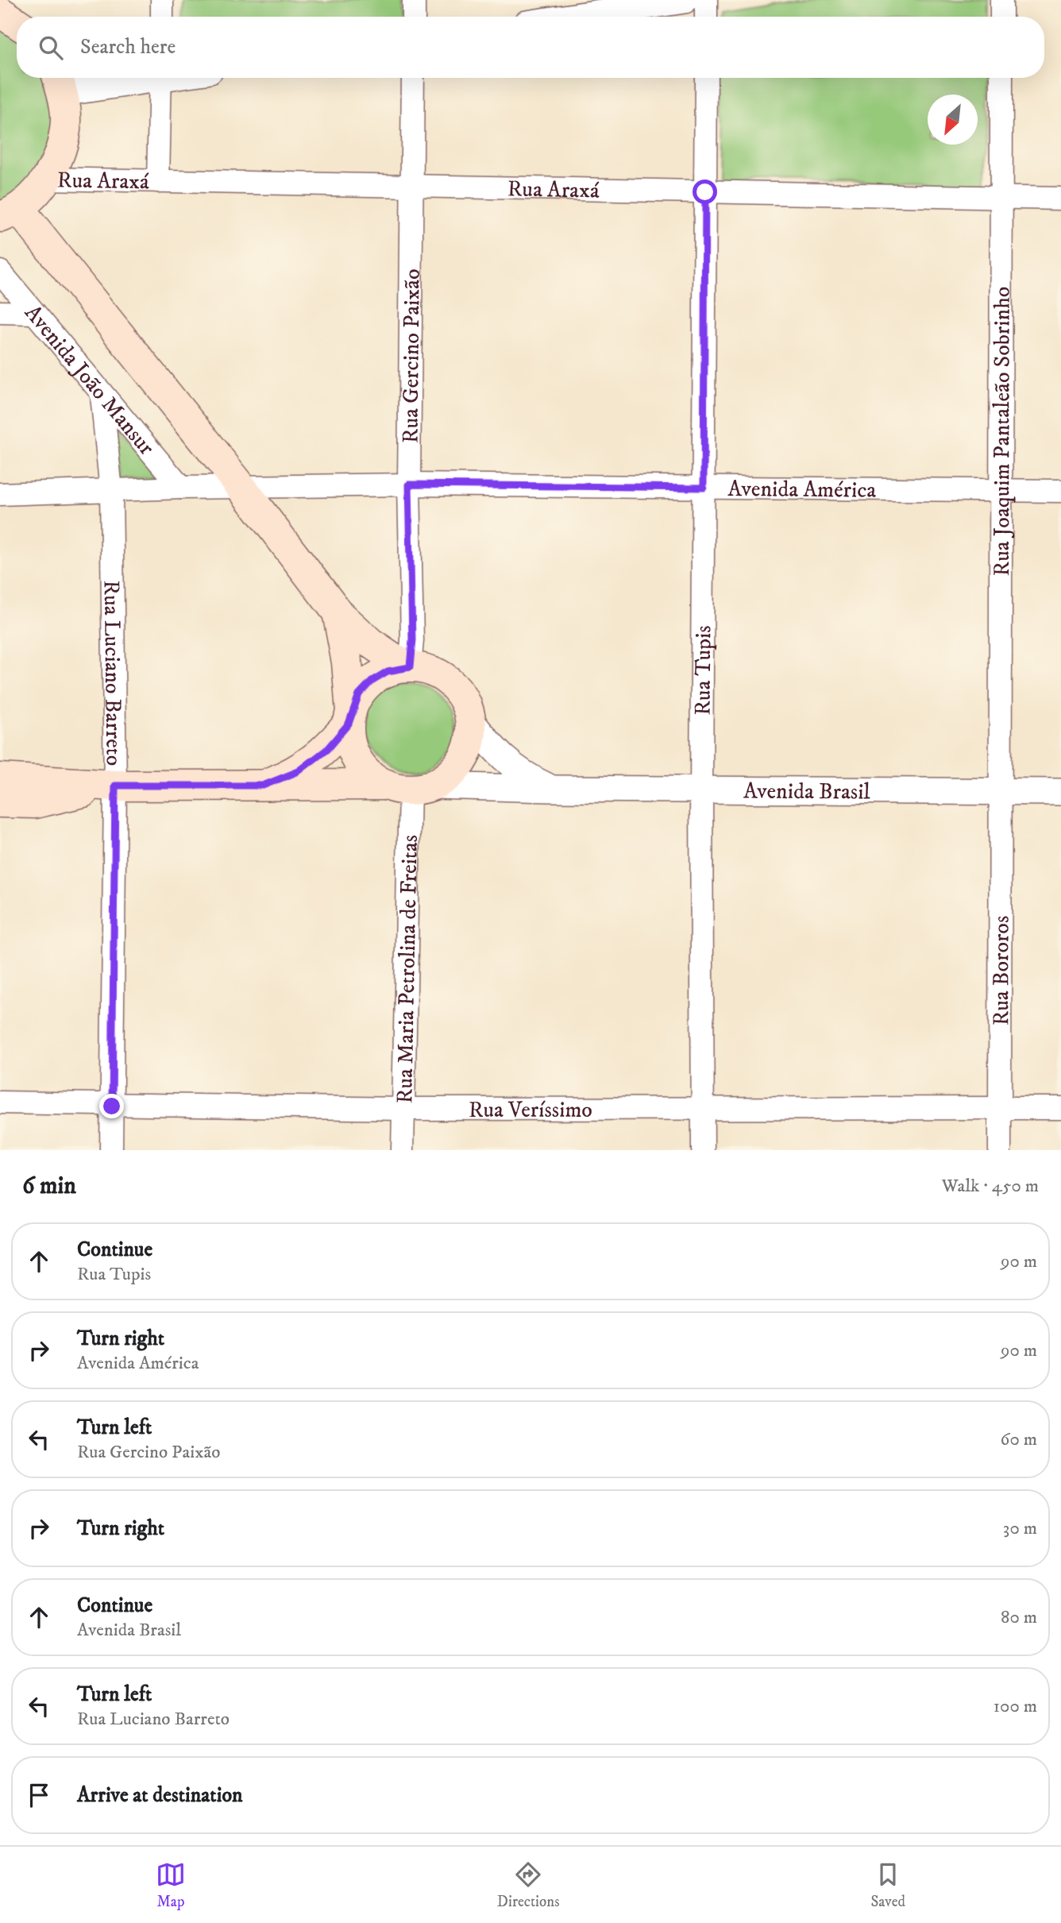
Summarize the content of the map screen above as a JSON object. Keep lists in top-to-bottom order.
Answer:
{
  "streets": {
    "main road": ["Avenida Brasil"],
    "street": [
      "Rua Araxá",
      "Rua Gercino Paixão",
      "Avenida João Mansur",
      "Rua Joaquim Pantaleão Sobrinho",
      "Avenida América",
      "Rua Tupis",
      "Rua Luciano Barreto",
      "Rua Maria Petrolina de Freitas",
      "Rua Bororos",
      "Rua Veríssimo"
    ]
  },
  "crossings": [
    ["Rua Araxá", "Rua Gercino Paixão"],
    ["Rua Araxá", "Rua Joaquim Pantaleão Sobrinho"],
    ["Rua Araxá", "Rua Tupis"],
    ["Rua Gercino Paixão", "Avenida América"],
    ["Rua Gercino Paixão", "Avenida Brasil"],
    ["Rua Gercino Paixão", "Rua Maria Petrolina de Freitas"],
    ["Avenida João Mansur", "Avenida América"],
    ["Avenida João Mansur", "Rua Luciano Barreto"],
    ["Rua Joaquim Pantaleão Sobrinho", "Avenida América"],
    ["Rua Joaquim Pantaleão Sobrinho", "Avenida Brasil"],
    ["Rua Joaquim Pantaleão Sobrinho", "Rua Bororos"],
    ["Avenida América", "Rua Tupis"],
    ["Avenida América", "Rua Luciano Barreto"],
    ["Rua Tupis", "Avenida Brasil"],
    ["Rua Tupis", "Rua Veríssimo"],
    ["Rua Luciano Barreto", "Avenida Brasil"],
    ["Rua Luciano Barreto", "Rua Veríssimo"],
    ["Avenida Brasil", "Rua Maria Petrolina de Freitas"],
    ["Avenida Brasil", "Rua Bororos"],
    ["Rua Maria Petrolina de Freitas", "Rua Veríssimo"],
    ["Rua Bororos", "Rua Veríssimo"]
  ],
  "north": "bottom left",
  "page": {
    "search": "Search here",
    "heading": ["6 min", "Walk · 450 m"],
    "list": [
      ["Continue", "Rua Tupis", "90 m"],
      ["Turn right", "Avenida América", "90 m"],
      ["Turn left", "Rua Gercino Paixão", "60 m"],
      ["Turn right", "30 m"],
      ["Continue", "Avenida Brasil", "80 m"],
      ["Turn left", "Rua Luciano Barreto", "100 m"],
      "Arrive at destination"
    ],
    "nav": ["Map", "Directions", "Saved"]
  }
}
